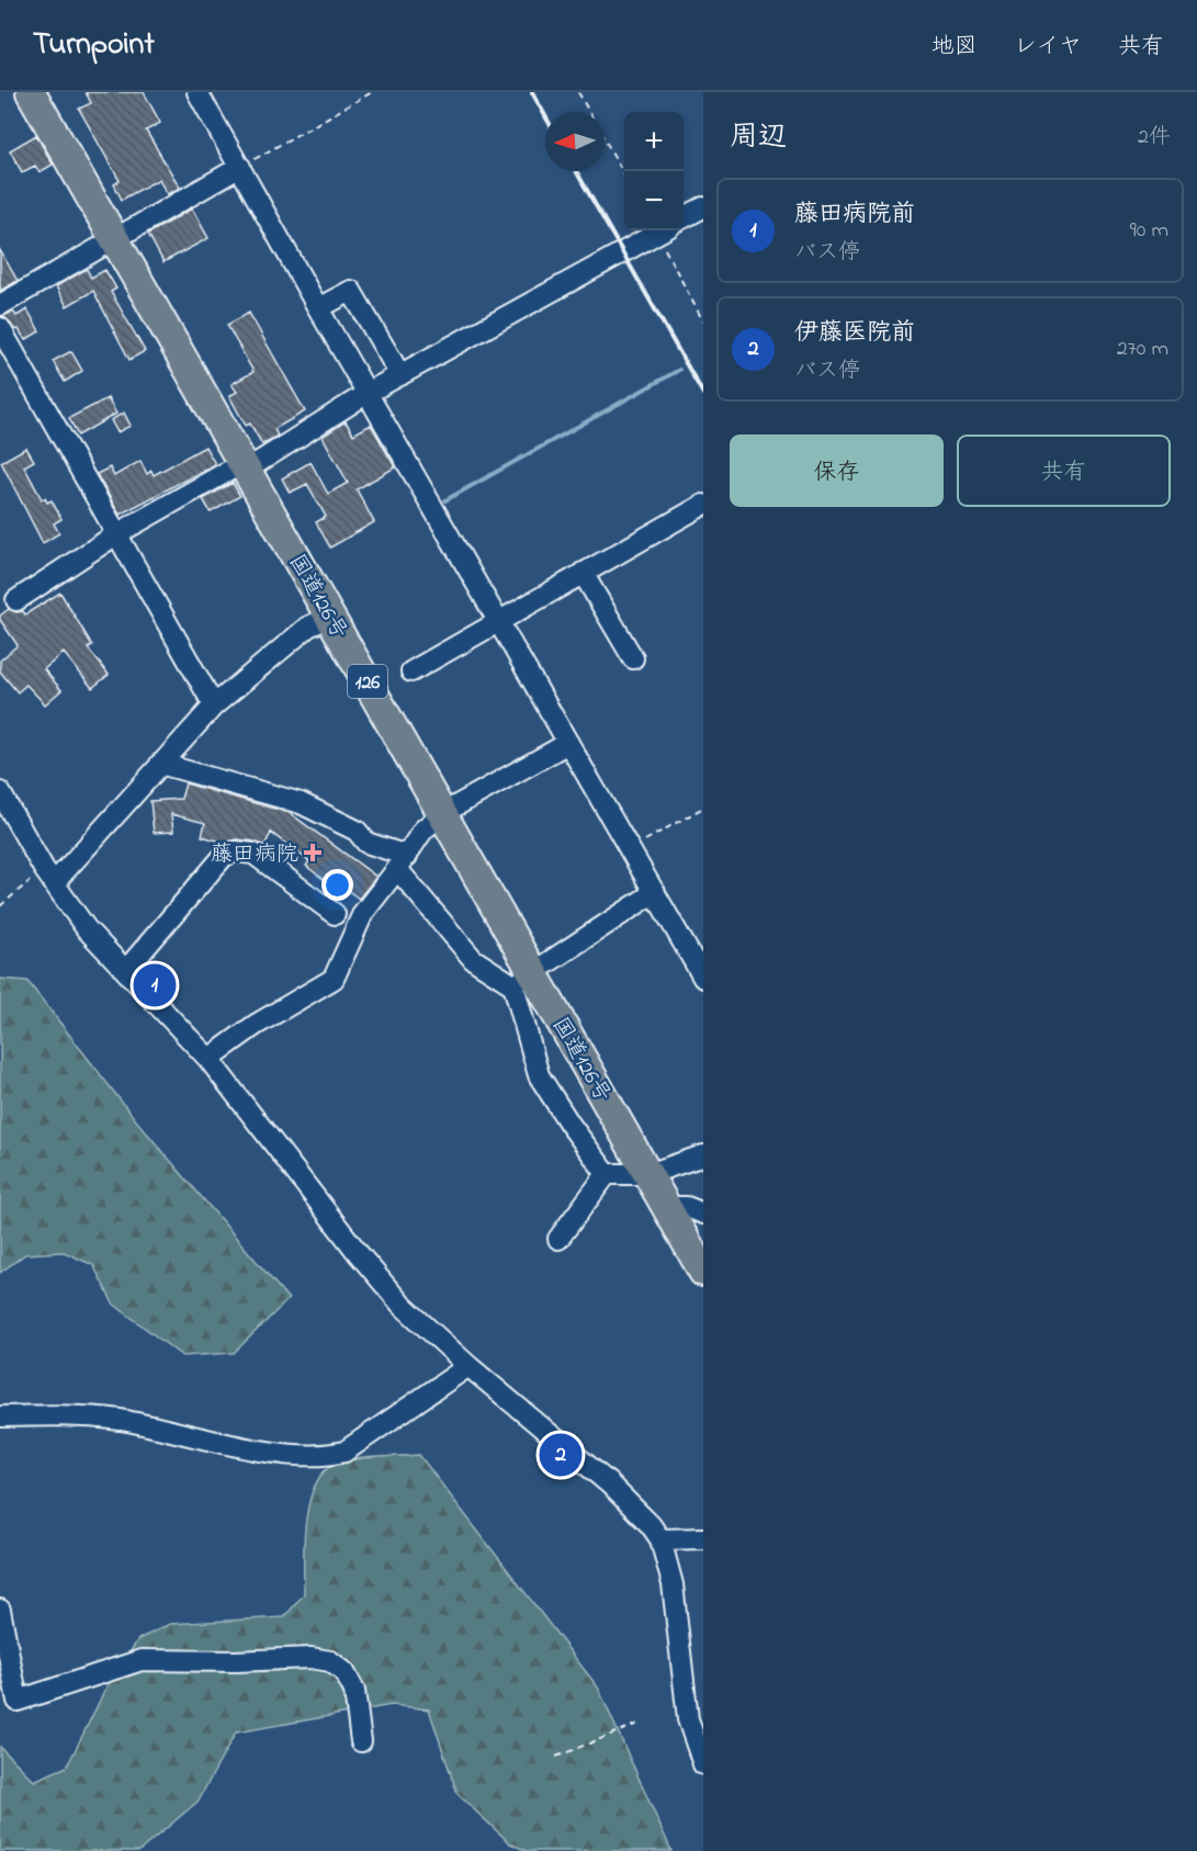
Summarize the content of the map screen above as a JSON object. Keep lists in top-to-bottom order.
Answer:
{
  "streets": {
    "highway": ["国道126号", "126"]
  },
  "places": {
    "health": ["藤田病院"]
  },
  "north": "left",
  "page": {
    "header": "Turnpoint",
    "nav": ["地図", "レイヤ", "共有"],
    "heading": ["周辺", "2件"],
    "map_buttons": ["+", "−"],
    "list": [
      {
        "mark": "1",
        "name": "藤田病院前",
        "note": "バス停",
        "value": "90 m"
      },
      {
        "mark": "2",
        "name": "伊藤医院前",
        "note": "バス停",
        "value": "270 m"
      }
    ],
    "buttons": ["保存", "共有"],
    "pins": ["1", "2"]
  }
}
